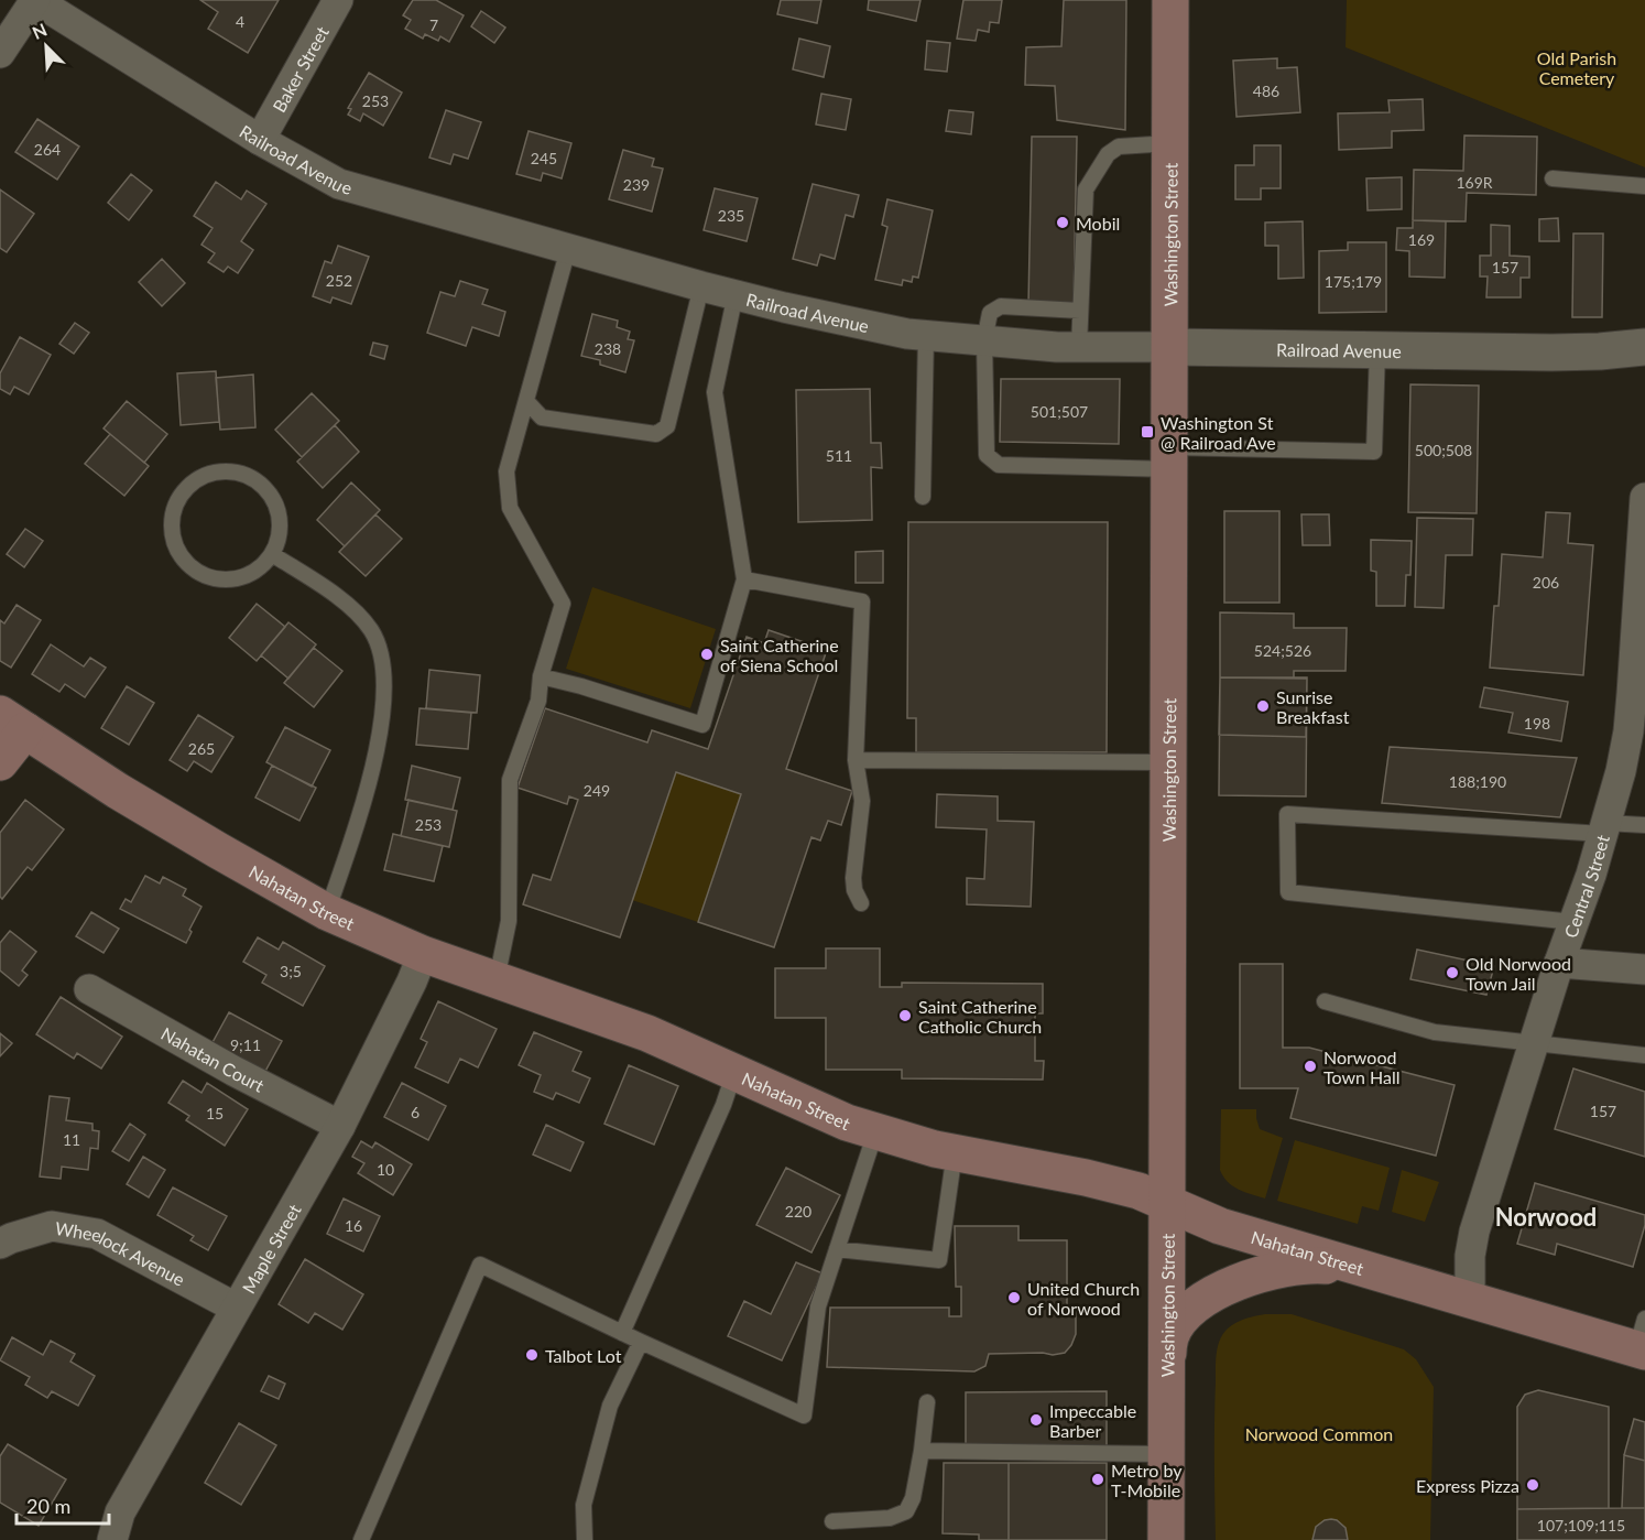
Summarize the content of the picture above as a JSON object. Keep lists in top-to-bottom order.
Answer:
{
  "streets": {
    "main road": ["Washington Street", "Nahatan Street"],
    "street": [
      "Baker Street",
      "Railroad Avenue",
      "Central Street",
      "Nahatan Court",
      "Maple Street",
      "Wheelock Avenue"
    ]
  },
  "crossings": [
    ["Baker Street", "Railroad Avenue"],
    ["Railroad Avenue", "Washington Street"],
    ["Washington Street", "Nahatan Street"],
    ["Central Street", "Nahatan Street"],
    ["Nahatan Street", "Maple Street"],
    ["Nahatan Court", "Maple Street"],
    ["Maple Street", "Wheelock Avenue"]
  ],
  "districts": ["Norwood"],
  "parks": ["Old Parish Cemetery", "Norwood Common"],
  "places": {
    "other": [
      "Mobil",
      "Saint Catherine of Siena School",
      "Sunrise Breakfast",
      "Old Norwood Town Jail",
      "Saint Catherine Catholic Church",
      "Norwood Town Hall",
      "United Church of Norwood",
      "Talbot Lot",
      "Impeccable Barber",
      "Metro by T-Mobile",
      "Express Pizza"
    ],
    "transit": ["Washington St @ Railroad Ave"]
  },
  "house_numbers": [
    "4",
    "7",
    "486",
    "253",
    "264",
    "245",
    "169R",
    "239",
    "235",
    "169",
    "157",
    "252",
    "175;179",
    "238",
    "501;507",
    "500;508",
    "511",
    "206",
    "524;526",
    "198",
    "265",
    "188;190",
    "249",
    "253",
    "3;5",
    "9;11",
    "157",
    "6",
    "15",
    "11",
    "10",
    "220",
    "16",
    "107;109;115"
  ],
  "scale_bar": "20 m",
  "north": "top left"
}
